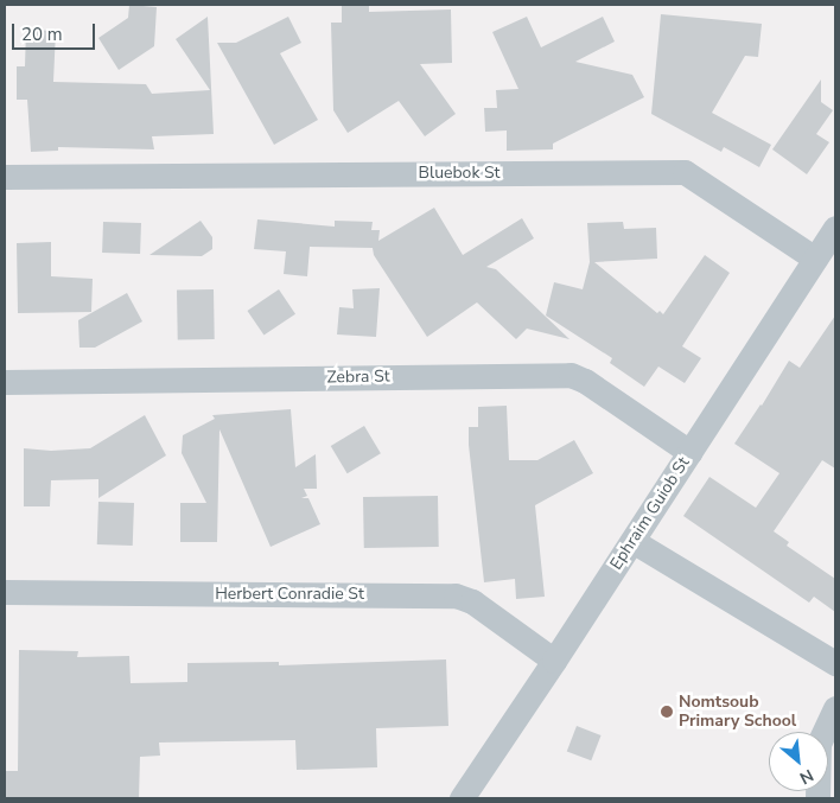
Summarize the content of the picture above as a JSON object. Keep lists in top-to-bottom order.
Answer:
{
  "streets": {
    "street": [
      "Bluebok St",
      "Zebra St",
      "Ephraim Guiob St",
      "Herbert Conradie St"
    ]
  },
  "crossings": [
    ["Bluebok St", "Ephraim Guiob St"],
    ["Zebra St", "Ephraim Guiob St"],
    ["Ephraim Guiob St", "Herbert Conradie St"]
  ],
  "places": ["Nomtsoub Primary School"],
  "scale_bar": "20 m",
  "north": "bottom right"
}
